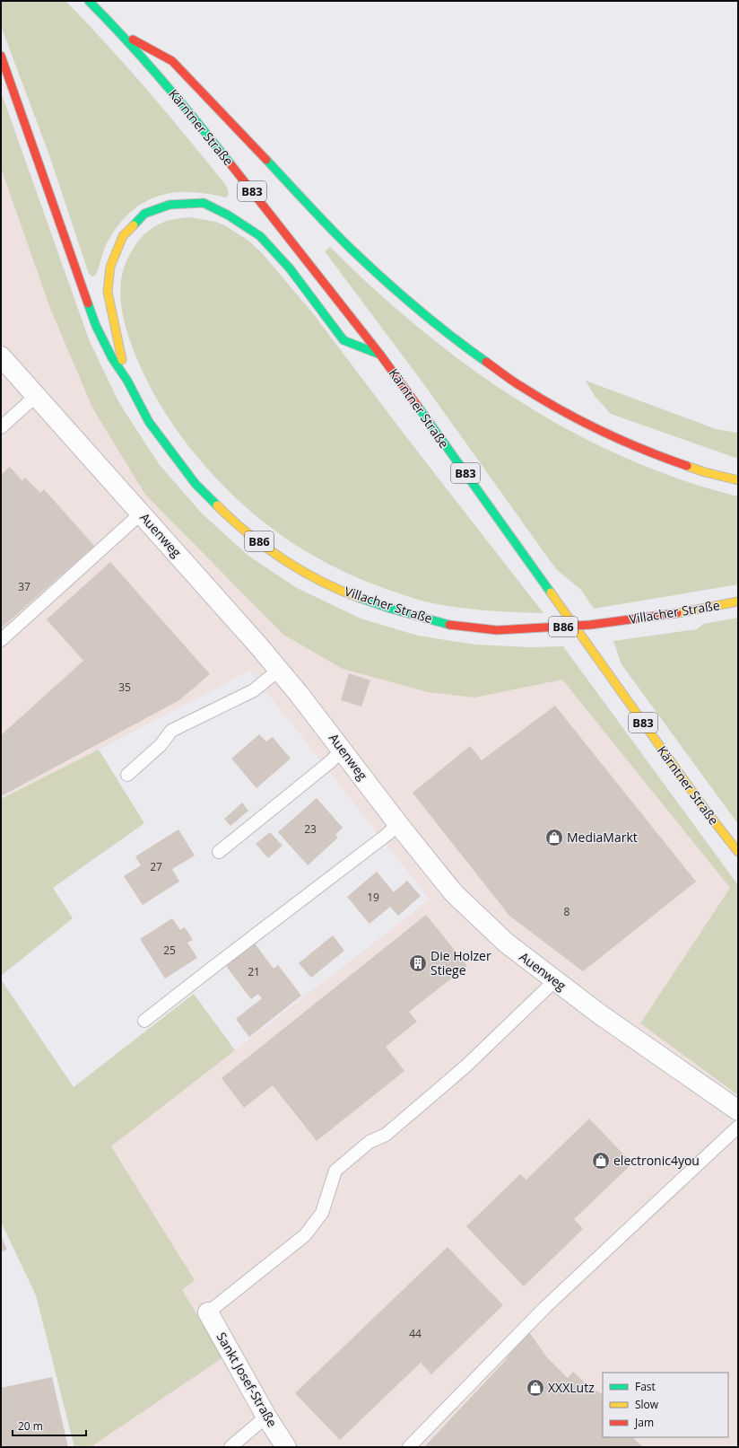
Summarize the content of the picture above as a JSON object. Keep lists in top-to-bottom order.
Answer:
{
  "streets": {
    "main road": [
      "Kärntner Straße",
      "B83",
      "B86",
      "Villacher Straße"
    ],
    "street": ["Auenweg", "Sankt Josef-Straße"]
  },
  "places": {
    "shop": ["MediaMarkt", "electronic4you", "XXXLutz"],
    "building": ["Die Holzer Stiege"]
  },
  "house_numbers": [
    "37",
    "35",
    "23",
    "27",
    "19",
    "8",
    "25",
    "21",
    "44"
  ],
  "legend": ["Fast", "Slow", "Jam"],
  "scale_bar": "20 m"
}
